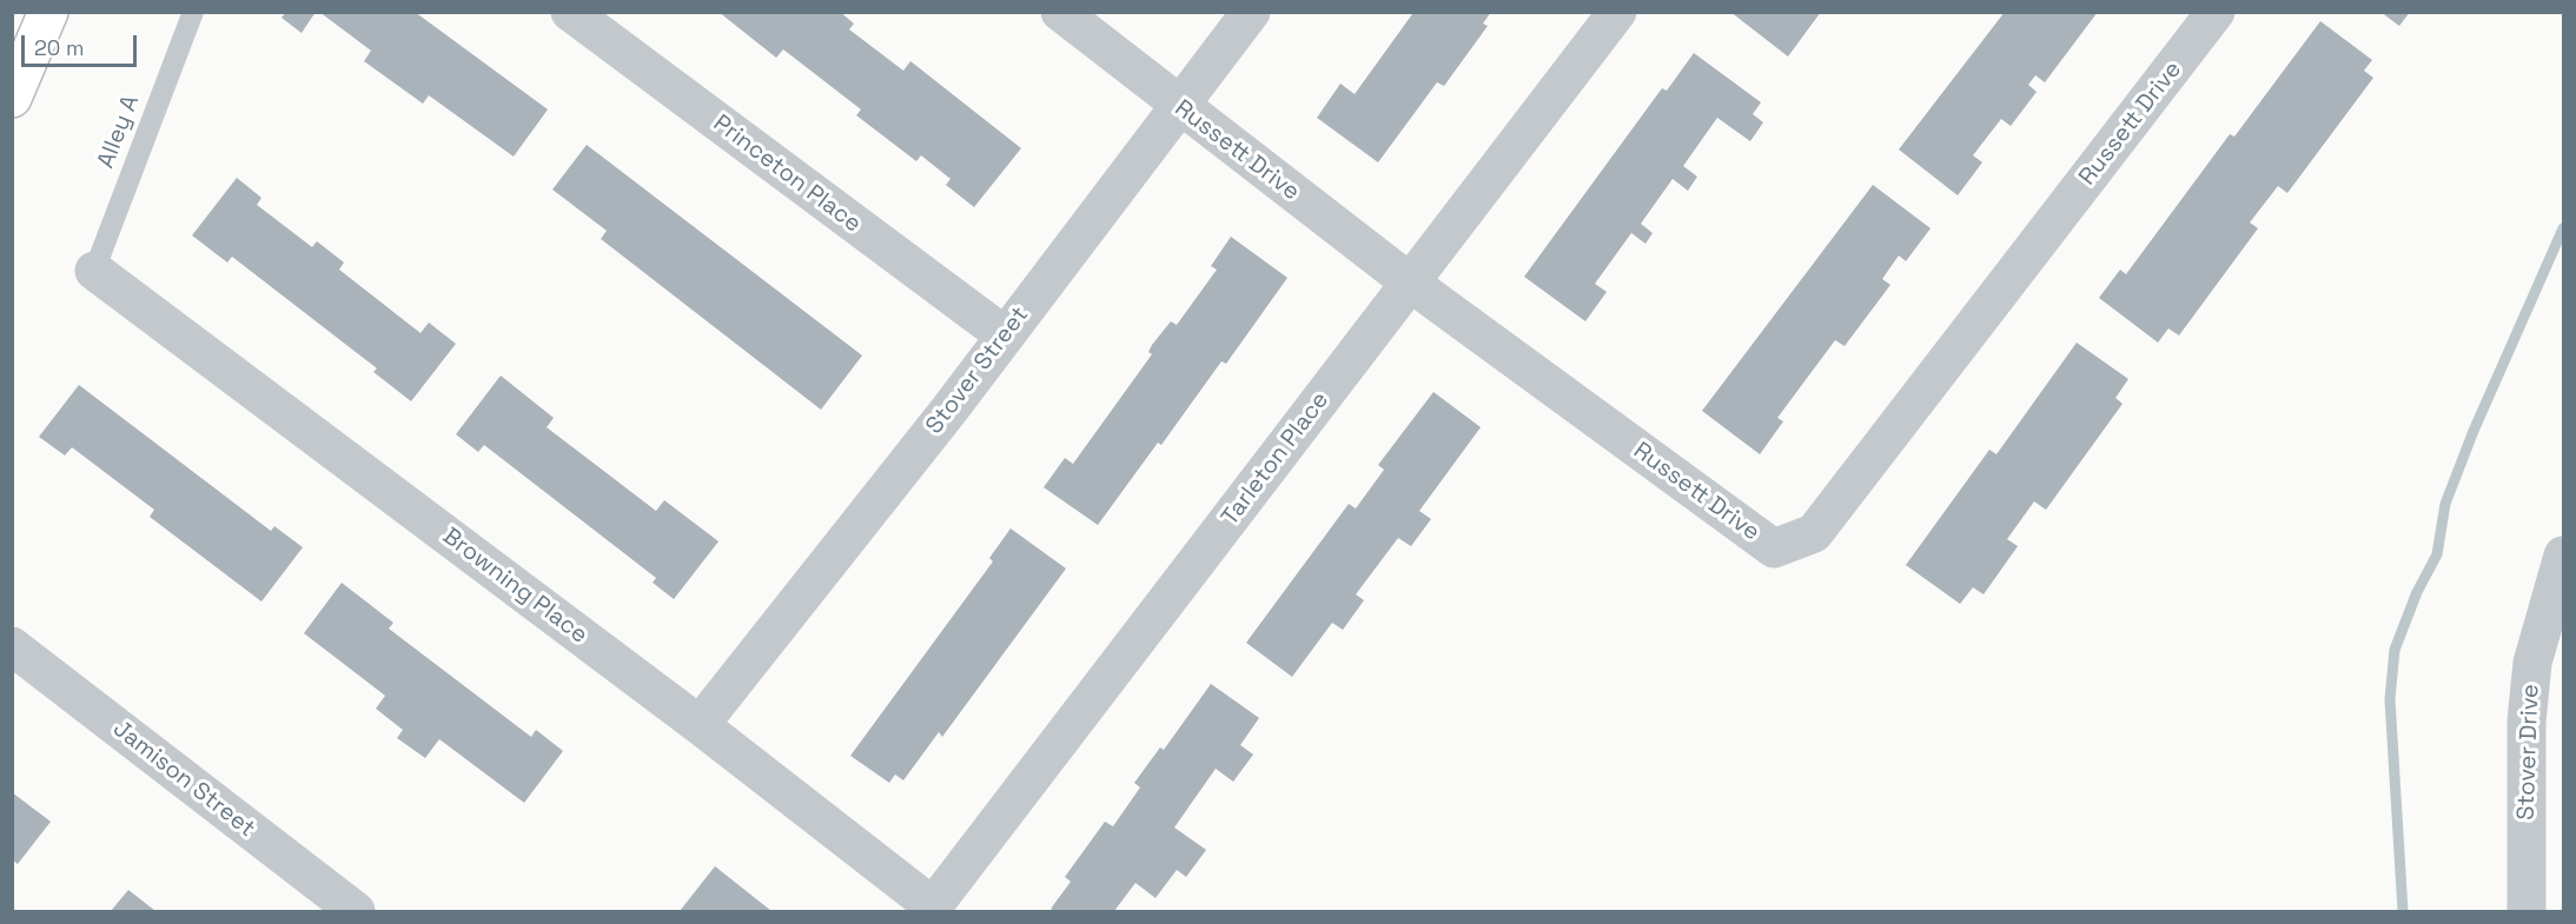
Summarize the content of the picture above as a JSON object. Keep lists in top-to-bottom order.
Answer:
{
  "streets": {
    "street": [
      "Russett Drive",
      "Princeton Place",
      "Stover Street",
      "Tarleton Place",
      "Browning Place",
      "Stover Drive",
      "Jamison Street"
    ],
    "lane": ["Alley A"]
  },
  "crossings": [
    ["Russett Drive", "Stover Street"],
    ["Russett Drive", "Tarleton Place"],
    ["Alley A", "Browning Place"],
    ["Princeton Place", "Stover Street"],
    ["Stover Street", "Browning Place"],
    ["Tarleton Place", "Browning Place"]
  ],
  "scale_bar": "20 m"
}
